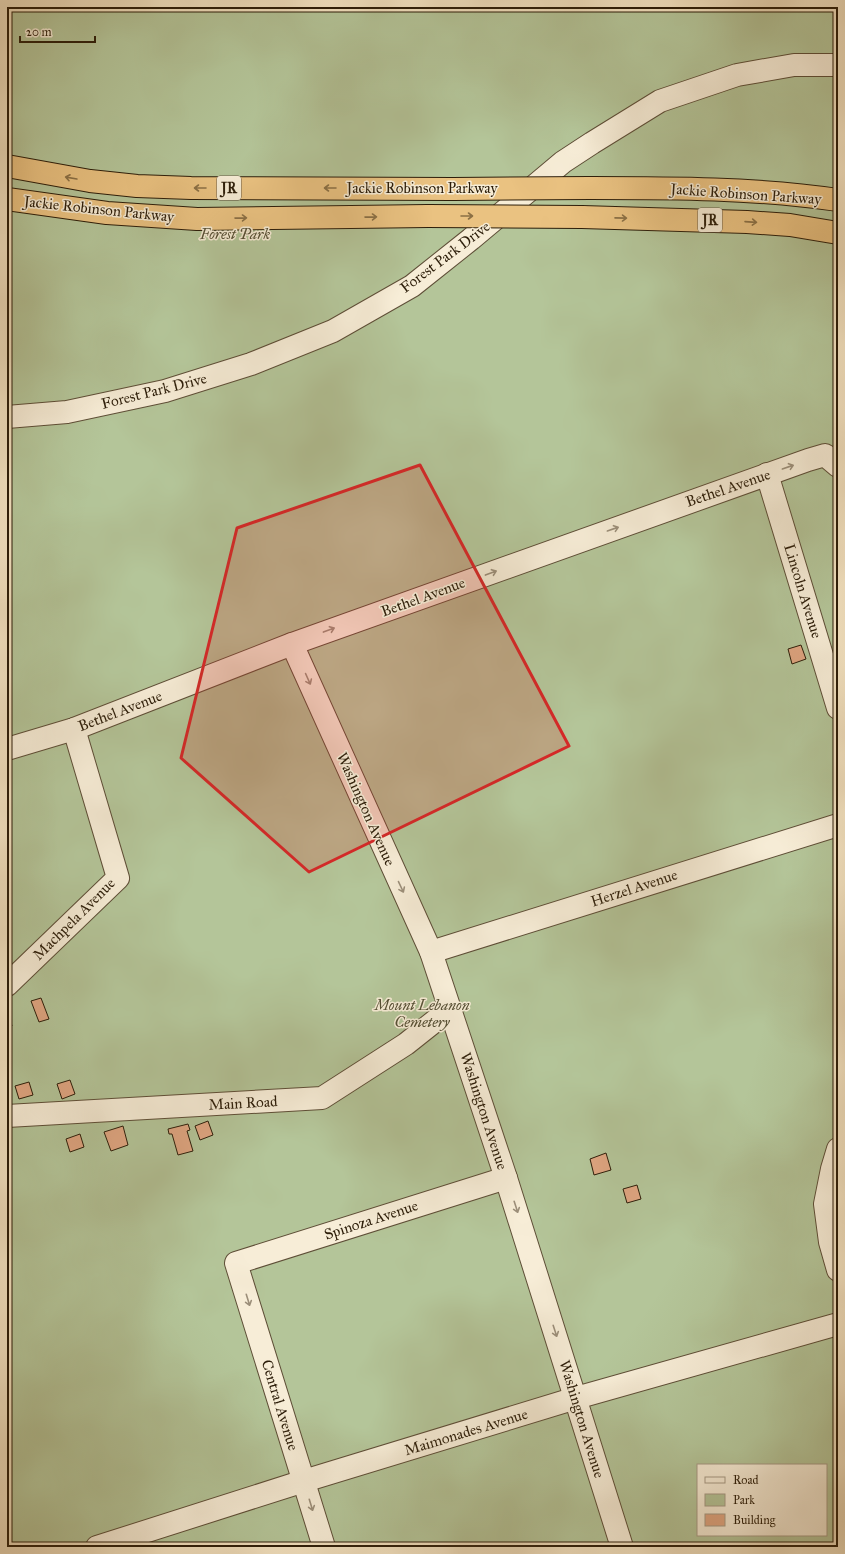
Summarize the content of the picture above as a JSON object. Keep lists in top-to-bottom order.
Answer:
{
  "streets": {
    "highway": ["JR", "Jackie Robinson Parkway"],
    "street": [
      "Forest Park Drive",
      "Bethel Avenue",
      "Lincoln Avenue",
      "Washington Avenue",
      "Herzel Avenue",
      "Machpela Avenue",
      "Main Road",
      "Spinoza Avenue",
      "Central Avenue",
      "Maimonades Avenue"
    ]
  },
  "crossings": [
    ["Bethel Avenue", "Lincoln Avenue"],
    ["Bethel Avenue", "Washington Avenue"],
    ["Bethel Avenue", "Machpela Avenue"],
    ["Washington Avenue", "Herzel Avenue"],
    ["Washington Avenue", "Main Road"],
    ["Washington Avenue", "Spinoza Avenue"],
    ["Washington Avenue", "Maimonades Avenue"],
    ["Spinoza Avenue", "Central Avenue"],
    ["Central Avenue", "Maimonades Avenue"]
  ],
  "one_way": ["Bethel Avenue", "Washington Avenue", "Central Avenue"],
  "parks": ["Forest Park", "Mount Lebanon Cemetery"],
  "legend": ["Road", "Park", "Building"],
  "scale_bar": "20 m"
}
